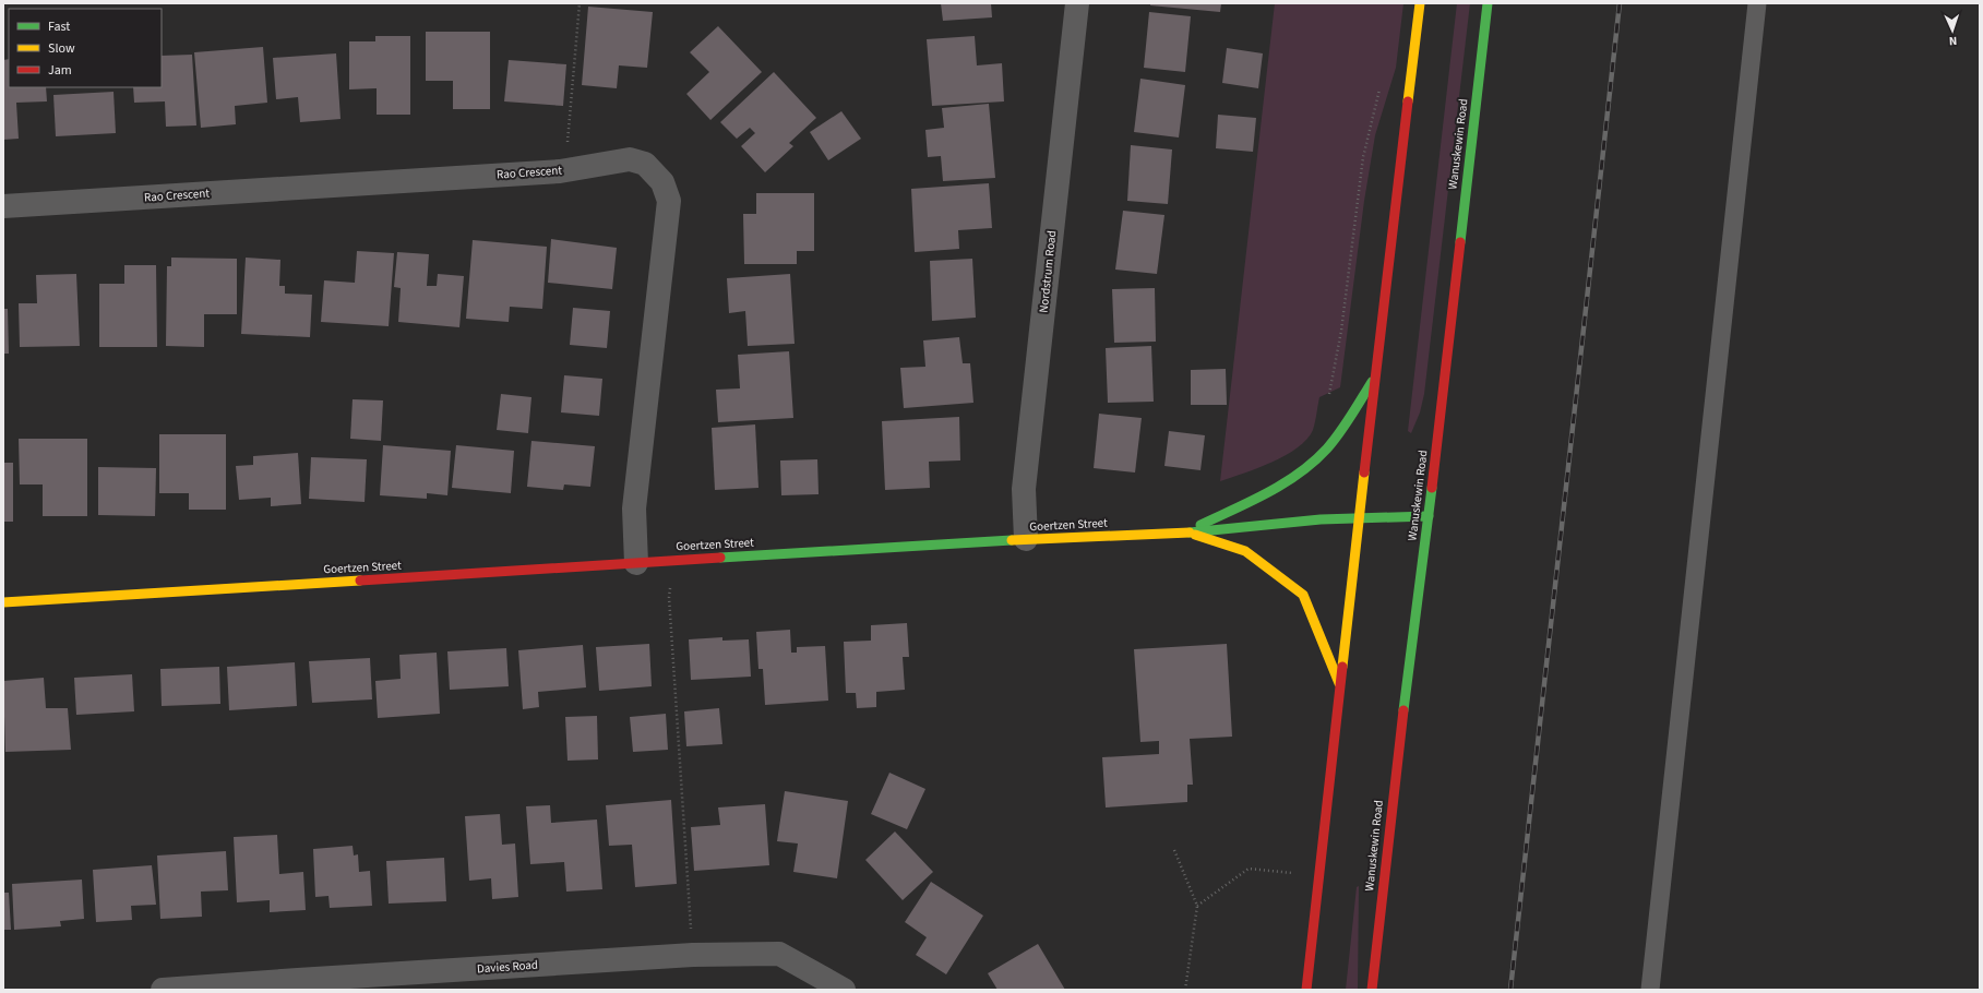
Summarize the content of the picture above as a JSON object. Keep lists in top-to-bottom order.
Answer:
{
  "streets": {
    "main road": ["Wanuskewin Road", "Goertzen Street"],
    "street": ["Rao Crescent", "Nordstrum Road", "Davies Road"]
  },
  "crossings": [
    ["Wanuskewin Road", "Goertzen Street"],
    ["Rao Crescent", "Goertzen Street"],
    ["Nordstrum Road", "Goertzen Street"]
  ],
  "legend": ["Fast", "Slow", "Jam"],
  "north": "bottom"
}
